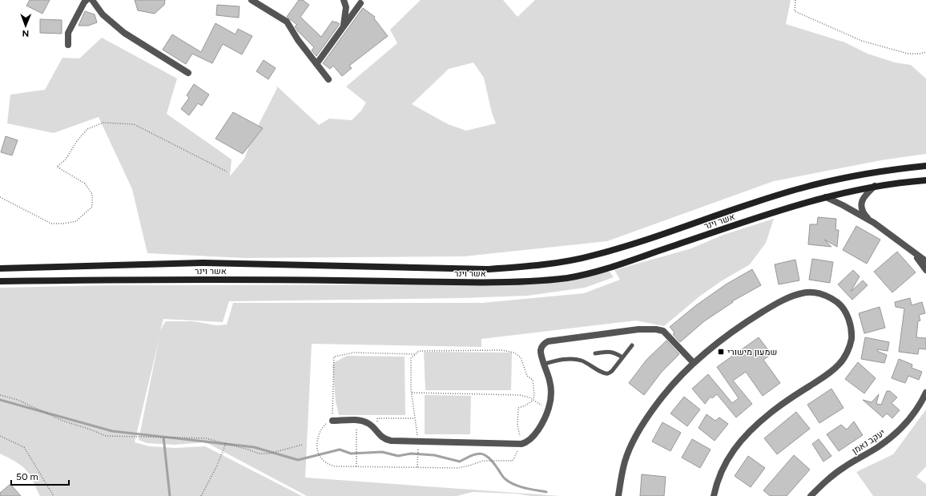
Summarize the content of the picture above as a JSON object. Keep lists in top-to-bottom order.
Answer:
{
  "streets": {
    "main road": ["אשר וינר"],
    "street": ["יעקב נאמן"]
  },
  "places": {
    "transit": ["שמעון מישורי"]
  },
  "scale_bar": "50 m",
  "north": "bottom"
}
